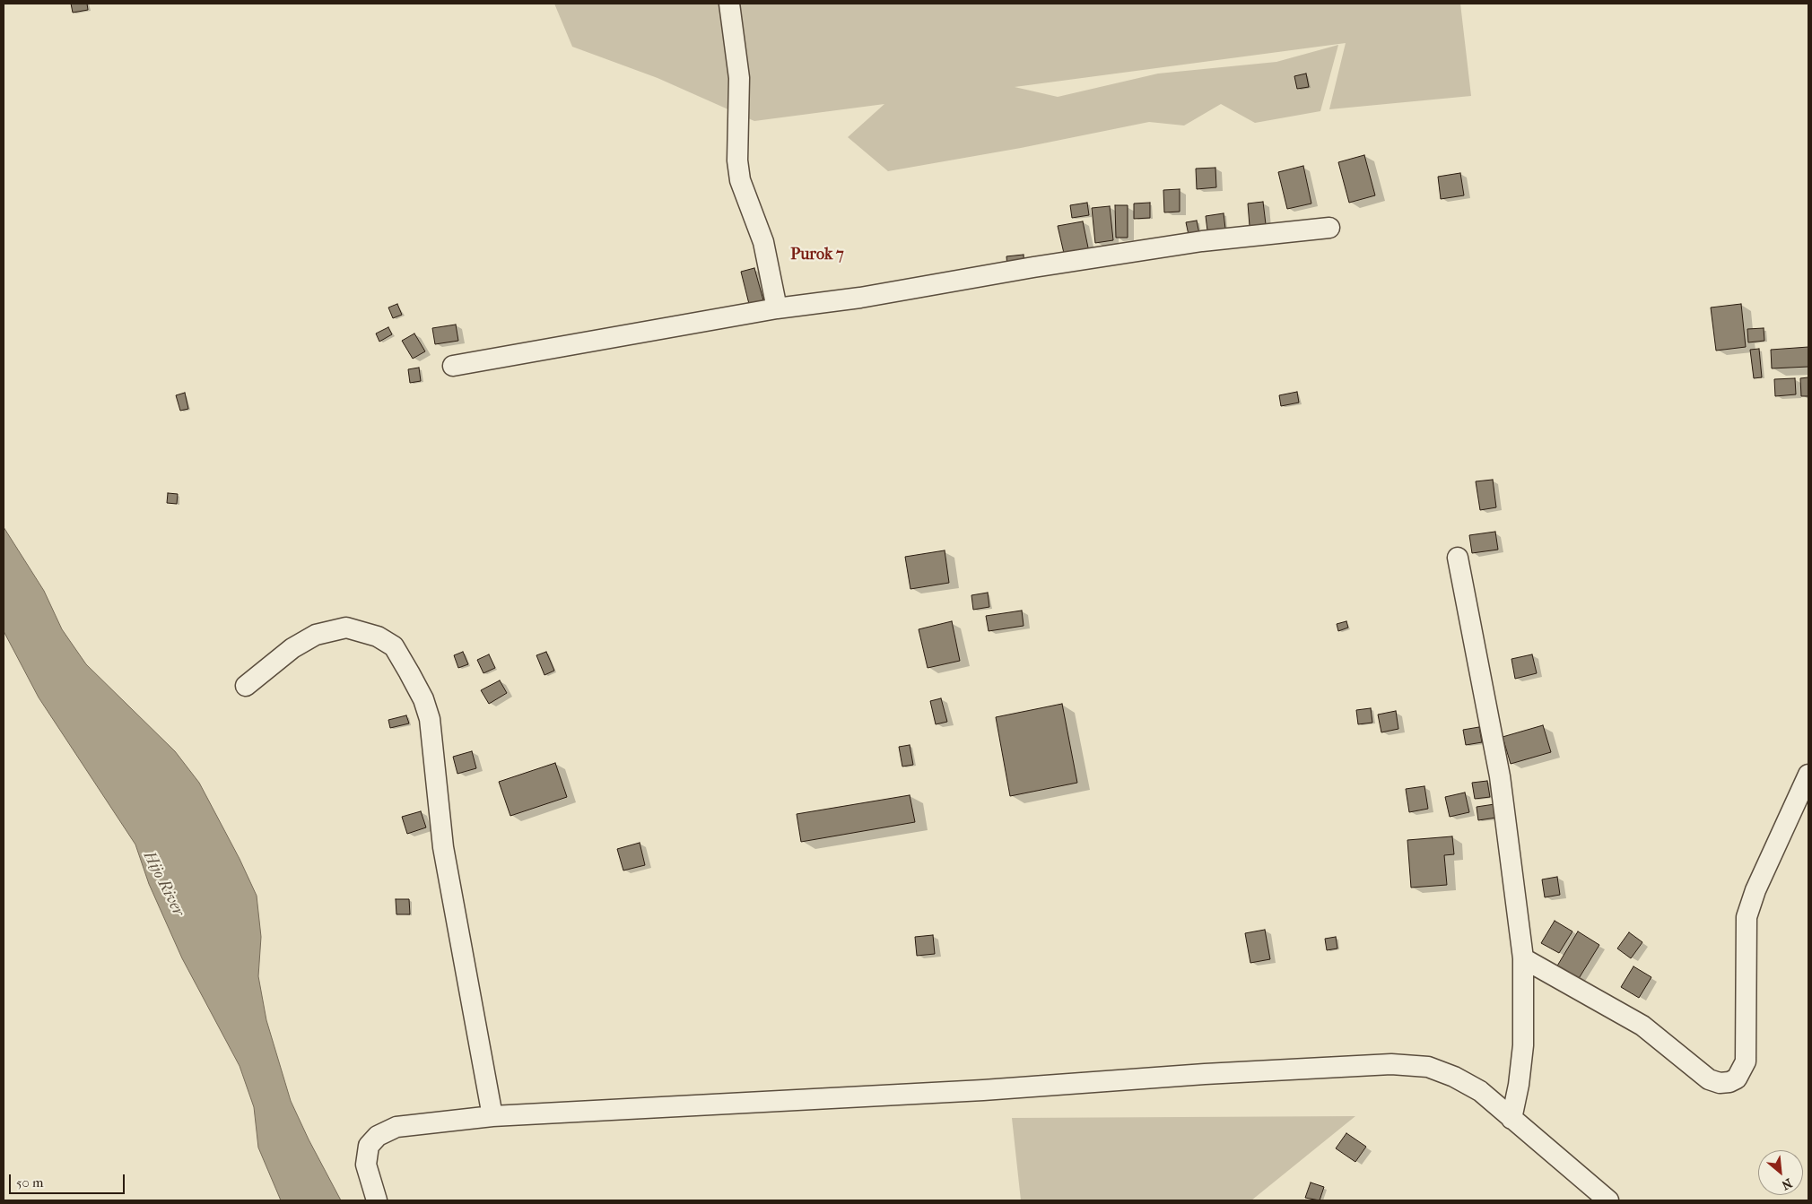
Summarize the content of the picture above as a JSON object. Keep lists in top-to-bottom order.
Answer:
{
  "districts": ["Purok 7"],
  "water": ["Hijo River"],
  "scale_bar": "50 m",
  "north": "bottom right"
}
